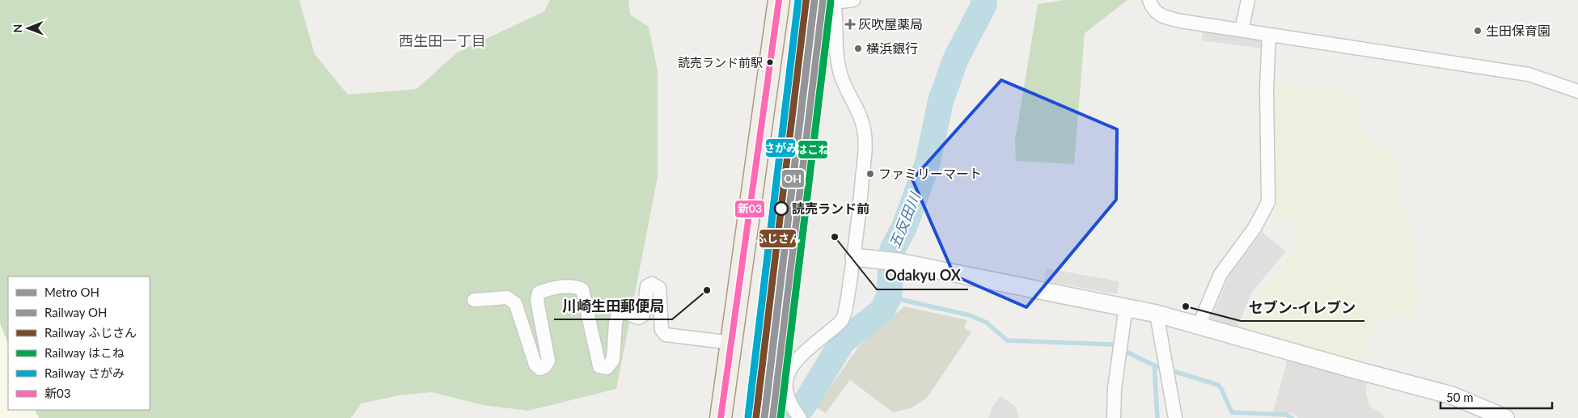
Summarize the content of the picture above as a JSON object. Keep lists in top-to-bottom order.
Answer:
{
  "districts": ["西生田一丁目"],
  "water": ["五反田川"],
  "places": {
    "health": ["灰吹屋薬局"],
    "other": [
      "生田保育園",
      "横浜銀行",
      "読売ランド前駅",
      "ファミリーマート",
      "読売ランド前",
      "Odakyu OX",
      "川崎生田郵便局",
      "セブン-イレブン"
    ]
  },
  "lines": [
    "metro line OH",
    "rail line ふじさん",
    "rail line さがみ",
    "transit line 新03",
    "rail line OH",
    "rail line はこね"
  ],
  "legend": [
    "Metro OH",
    "Railway OH",
    "Railway ふじさん",
    "Railway はこね",
    "Railway さがみ",
    "新03"
  ],
  "scale_bar": "50 m",
  "north": "left"
}
